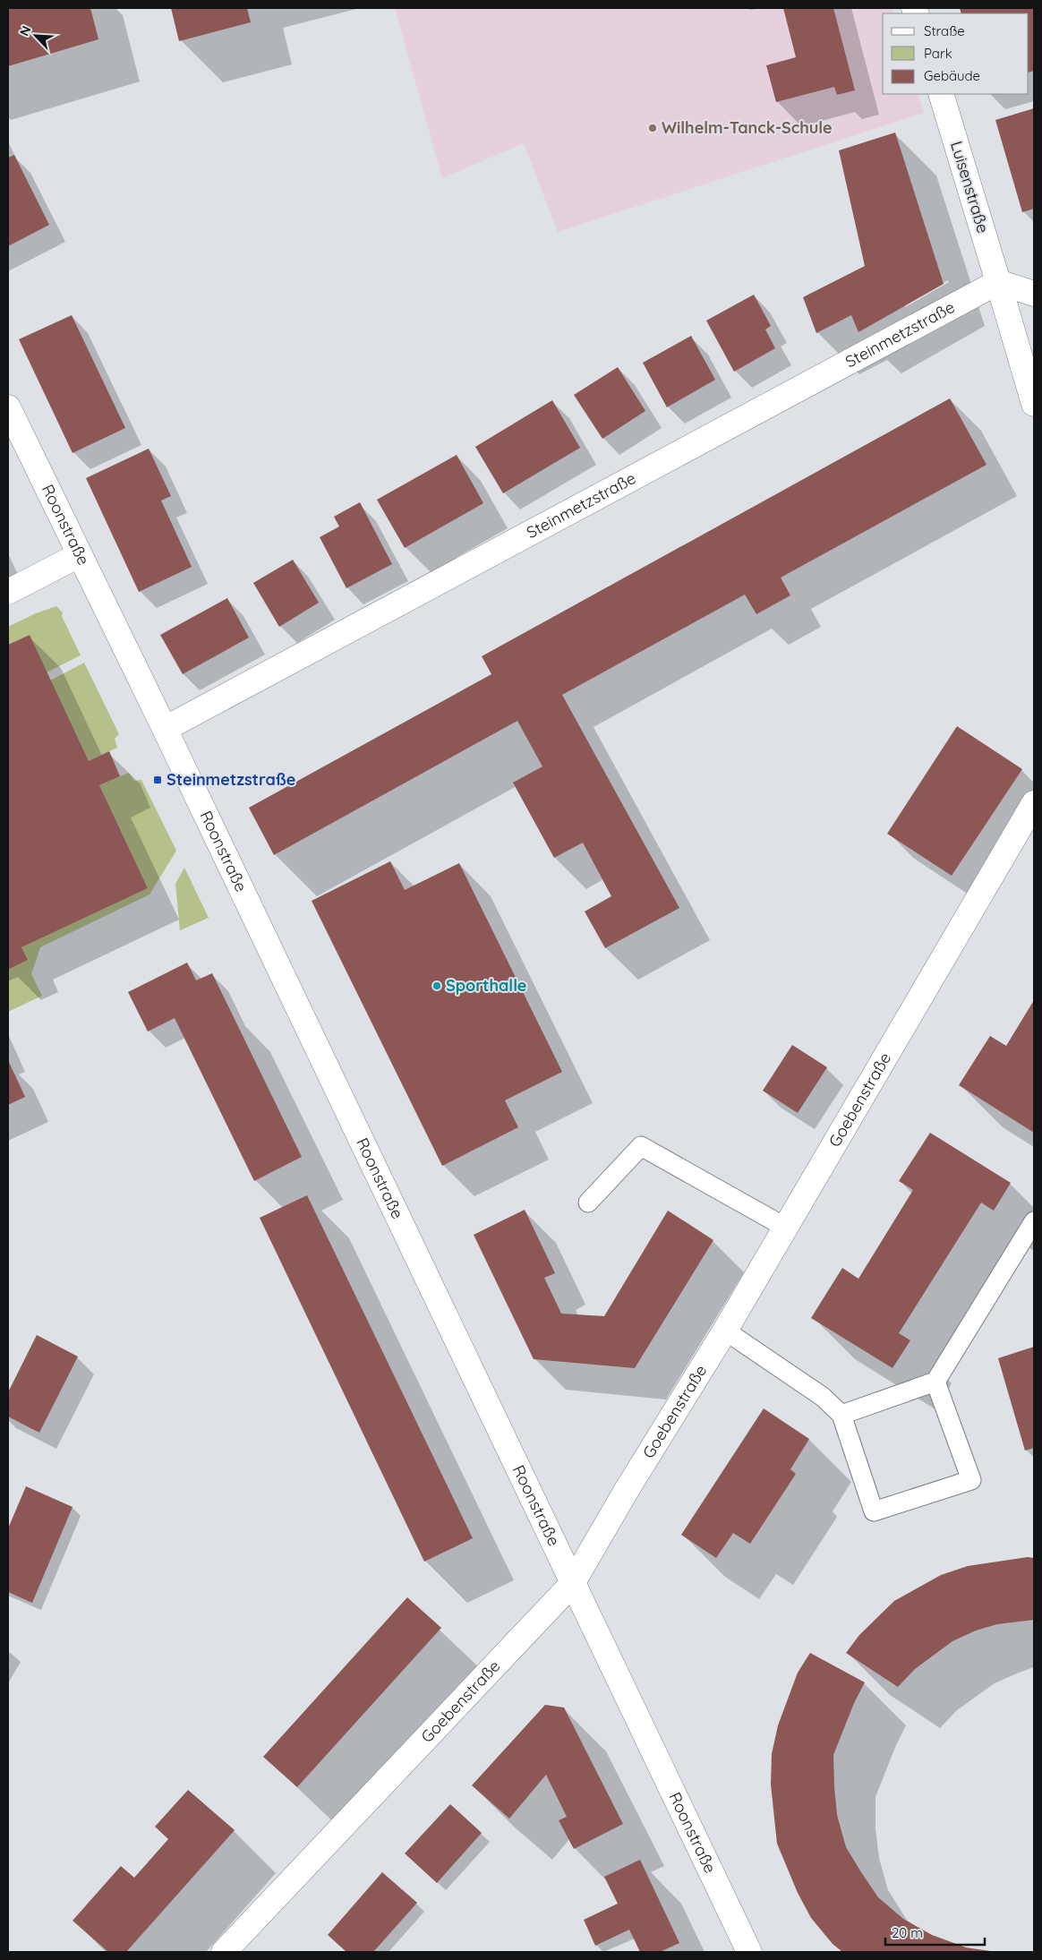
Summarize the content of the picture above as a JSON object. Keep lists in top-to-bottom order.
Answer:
{
  "streets": {
    "street": [
      "Luisenstraße",
      "Steinmetzstraße",
      "Roonstraße",
      "Goebenstraße"
    ]
  },
  "crossings": [
    ["Luisenstraße", "Steinmetzstraße"],
    ["Steinmetzstraße", "Roonstraße"],
    ["Roonstraße", "Goebenstraße"]
  ],
  "places": {
    "other": ["Wilhelm-Tanck-Schule", "Sporthalle"],
    "transit": ["Steinmetzstraße"]
  },
  "legend": ["Straße", "Park", "Gebäude"],
  "scale_bar": "20 m",
  "north": "top left"
}
